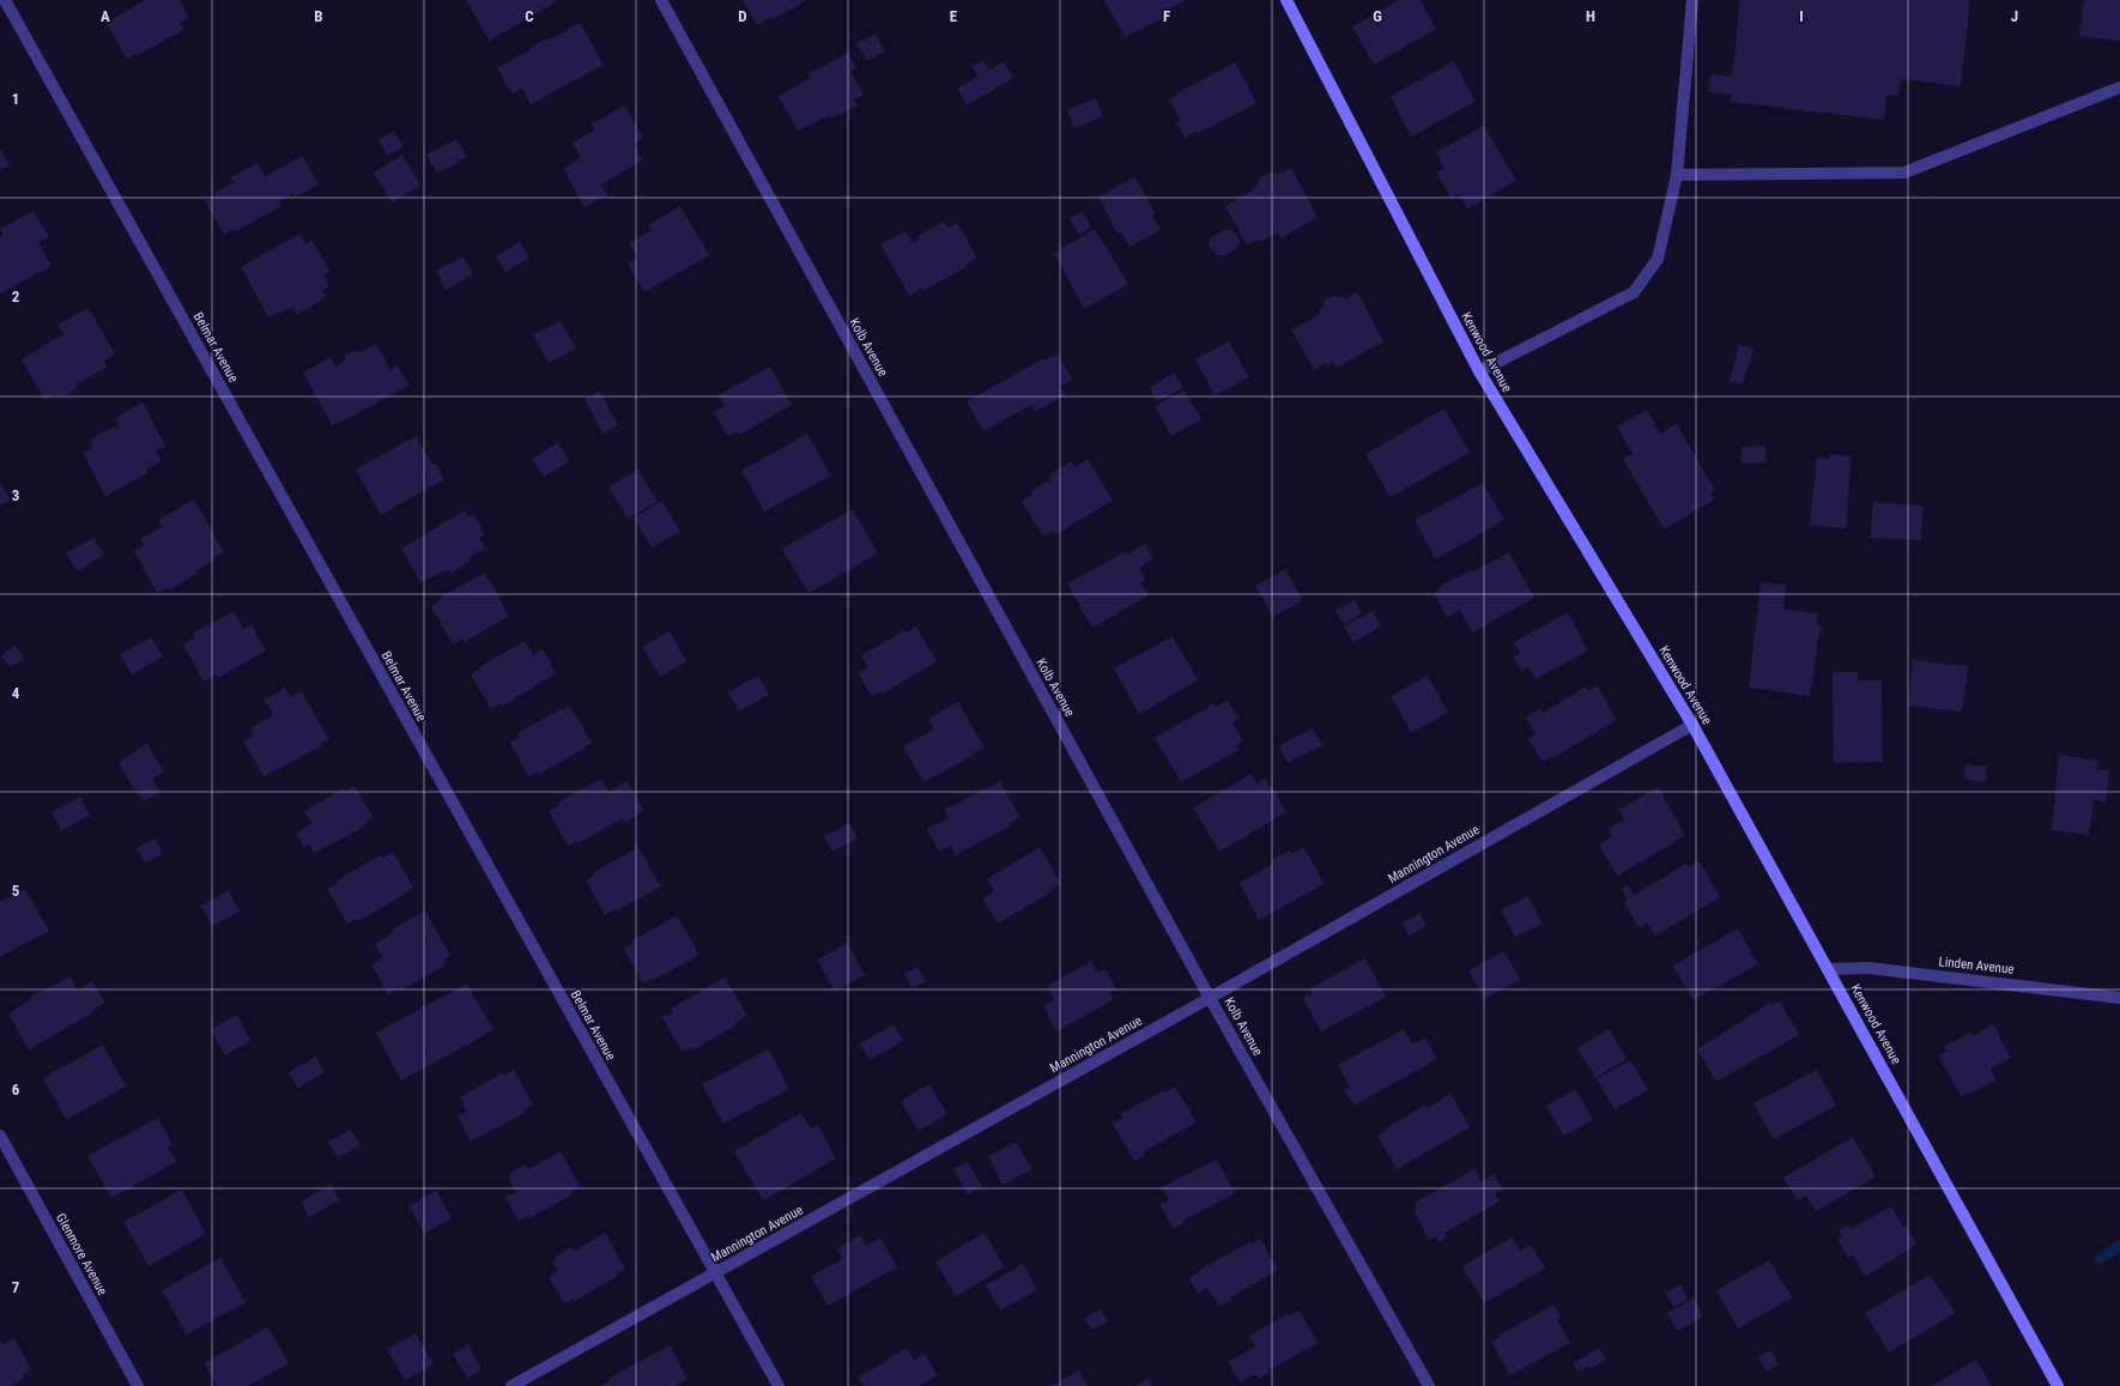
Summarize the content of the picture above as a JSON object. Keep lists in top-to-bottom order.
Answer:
{
  "streets": {
    "main road": ["Kenwood Avenue"],
    "street": [
      "Belmar Avenue",
      "Kolb Avenue",
      "Mannington Avenue",
      "Linden Avenue",
      "Glenmore Avenue"
    ]
  },
  "crossings": [
    ["Belmar Avenue", "Mannington Avenue"],
    ["Kolb Avenue", "Mannington Avenue"],
    ["Kenwood Avenue", "Mannington Avenue"],
    ["Kenwood Avenue", "Linden Avenue"]
  ],
  "grid": {
    "columns": [
      "A",
      "B",
      "C",
      "D",
      "E",
      "F",
      "G",
      "H",
      "I",
      "J"
    ],
    "rows": [
      "1",
      "2",
      "3",
      "4",
      "5",
      "6",
      "7"
    ]
  }
}
